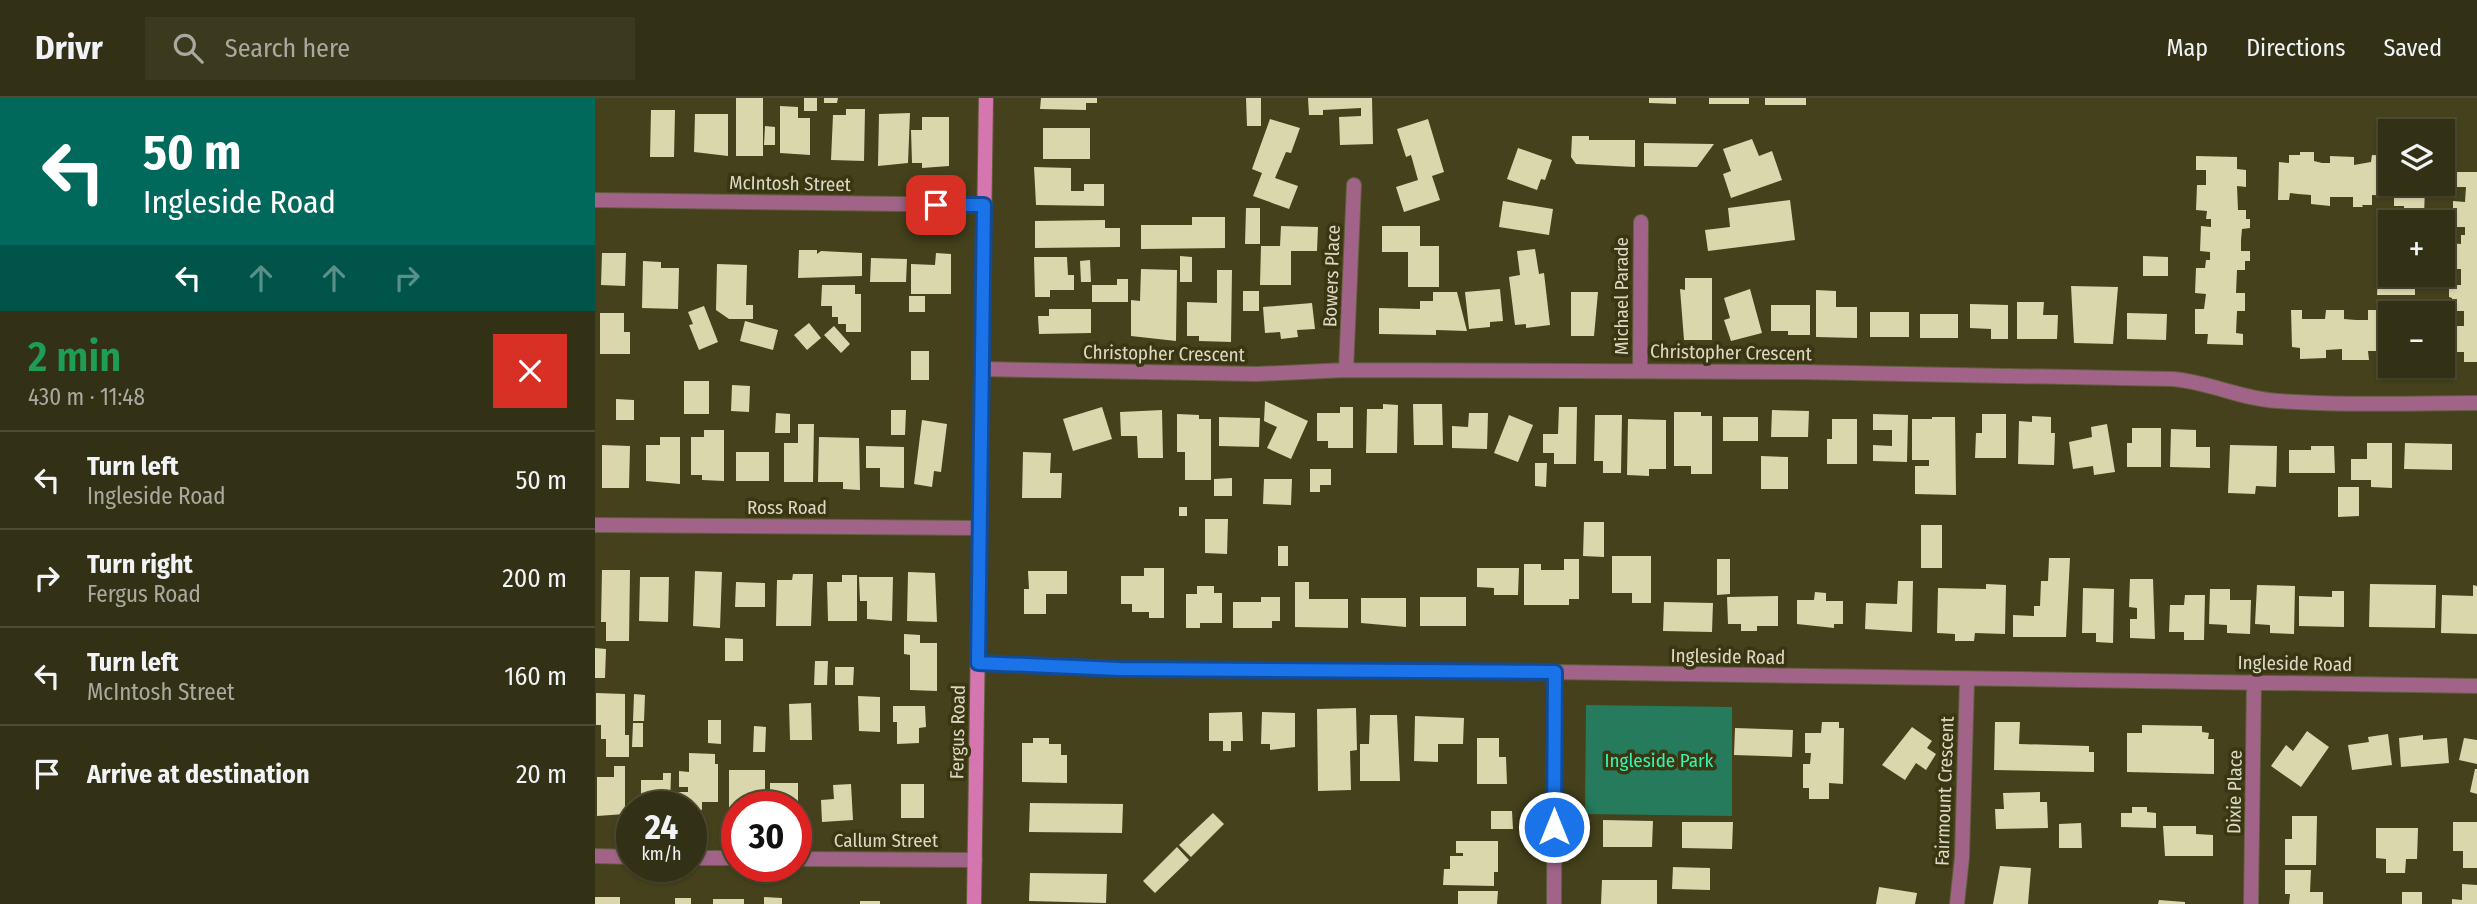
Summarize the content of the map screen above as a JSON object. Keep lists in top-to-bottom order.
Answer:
{
  "streets": {
    "street": [
      "McIntosh Street",
      "Bowers Place",
      "Michael Parade",
      "Christopher Crescent",
      "Ross Road",
      "Ingleside Road",
      "Fergus Road",
      "Fairmount Crescent",
      "Dixie Place",
      "Callum Street"
    ]
  },
  "crossings": [
    ["McIntosh Street", "Fergus Road"],
    ["Bowers Place", "Christopher Crescent"],
    ["Michael Parade", "Christopher Crescent"],
    ["Christopher Crescent", "Fergus Road"],
    ["Ross Road", "Fergus Road"],
    ["Ingleside Road", "Fergus Road"],
    ["Ingleside Road", "Fairmount Crescent"],
    ["Ingleside Road", "Dixie Place"],
    ["Fergus Road", "Callum Street"]
  ],
  "parks": ["Ingleside Park"],
  "page": {
    "header": "Drivr",
    "search": "Search here",
    "nav": ["Map", "Directions", "Saved"],
    "turn": ["50 m", "Ingleside Road"],
    "map_buttons": ["+", "−"],
    "heading": ["2 min", "430 m · 11:48"],
    "list": [
      {
        "name": "Turn left",
        "note": "Ingleside Road",
        "value": "50 m"
      },
      {
        "name": "Turn right",
        "note": "Fergus Road",
        "value": "200 m"
      },
      {
        "name": "Turn left",
        "note": "McIntosh Street",
        "value": "160 m"
      },
      {
        "name": "Arrive at destination",
        "value": "20 m"
      }
    ],
    "speed": "24 km/h",
    "limit": "30"
  }
}
